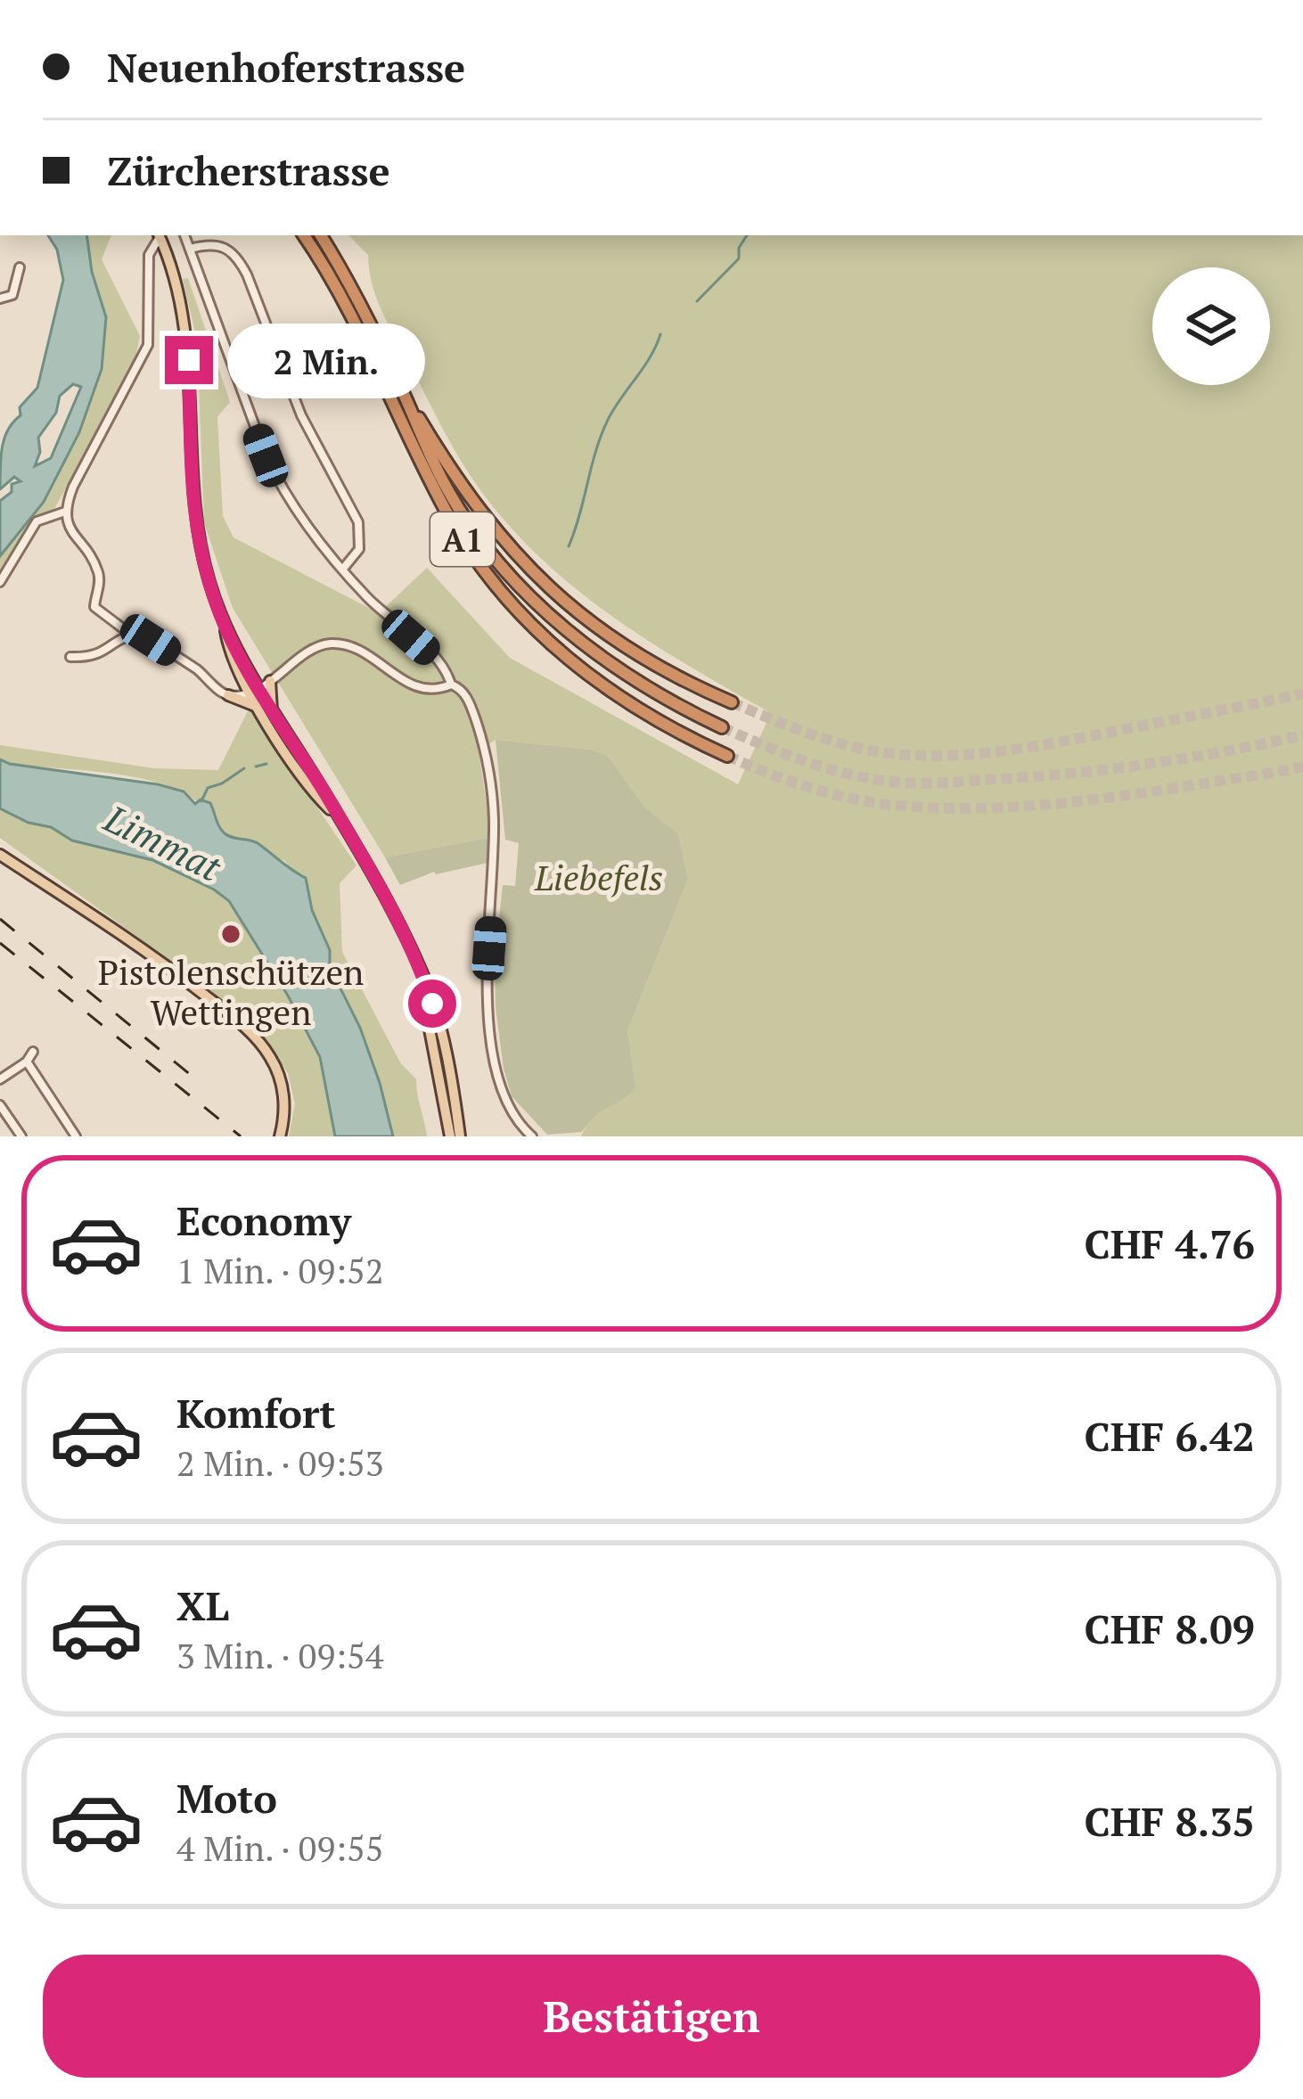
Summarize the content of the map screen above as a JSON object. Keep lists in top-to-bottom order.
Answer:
{
  "streets": {
    "highway": ["A1"]
  },
  "water": ["Limmat"],
  "parks": ["Liebefels"],
  "places": ["Pistolenschützen Wettingen"],
  "page": {
    "banner": ["Neuenhoferstrasse", "Zürcherstrasse"],
    "bubble": "2 Min.",
    "list": [
      {
        "name": "Economy",
        "note": "1 Min. · 09:52",
        "value": "CHF 4.76"
      },
      {
        "name": "Komfort",
        "note": "2 Min. · 09:53",
        "value": "CHF 6.42"
      },
      {
        "name": "XL",
        "note": "3 Min. · 09:54",
        "value": "CHF 8.09"
      },
      {
        "name": "Moto",
        "note": "4 Min. · 09:55",
        "value": "CHF 8.35"
      }
    ],
    "buttons": "Bestätigen"
  }
}
